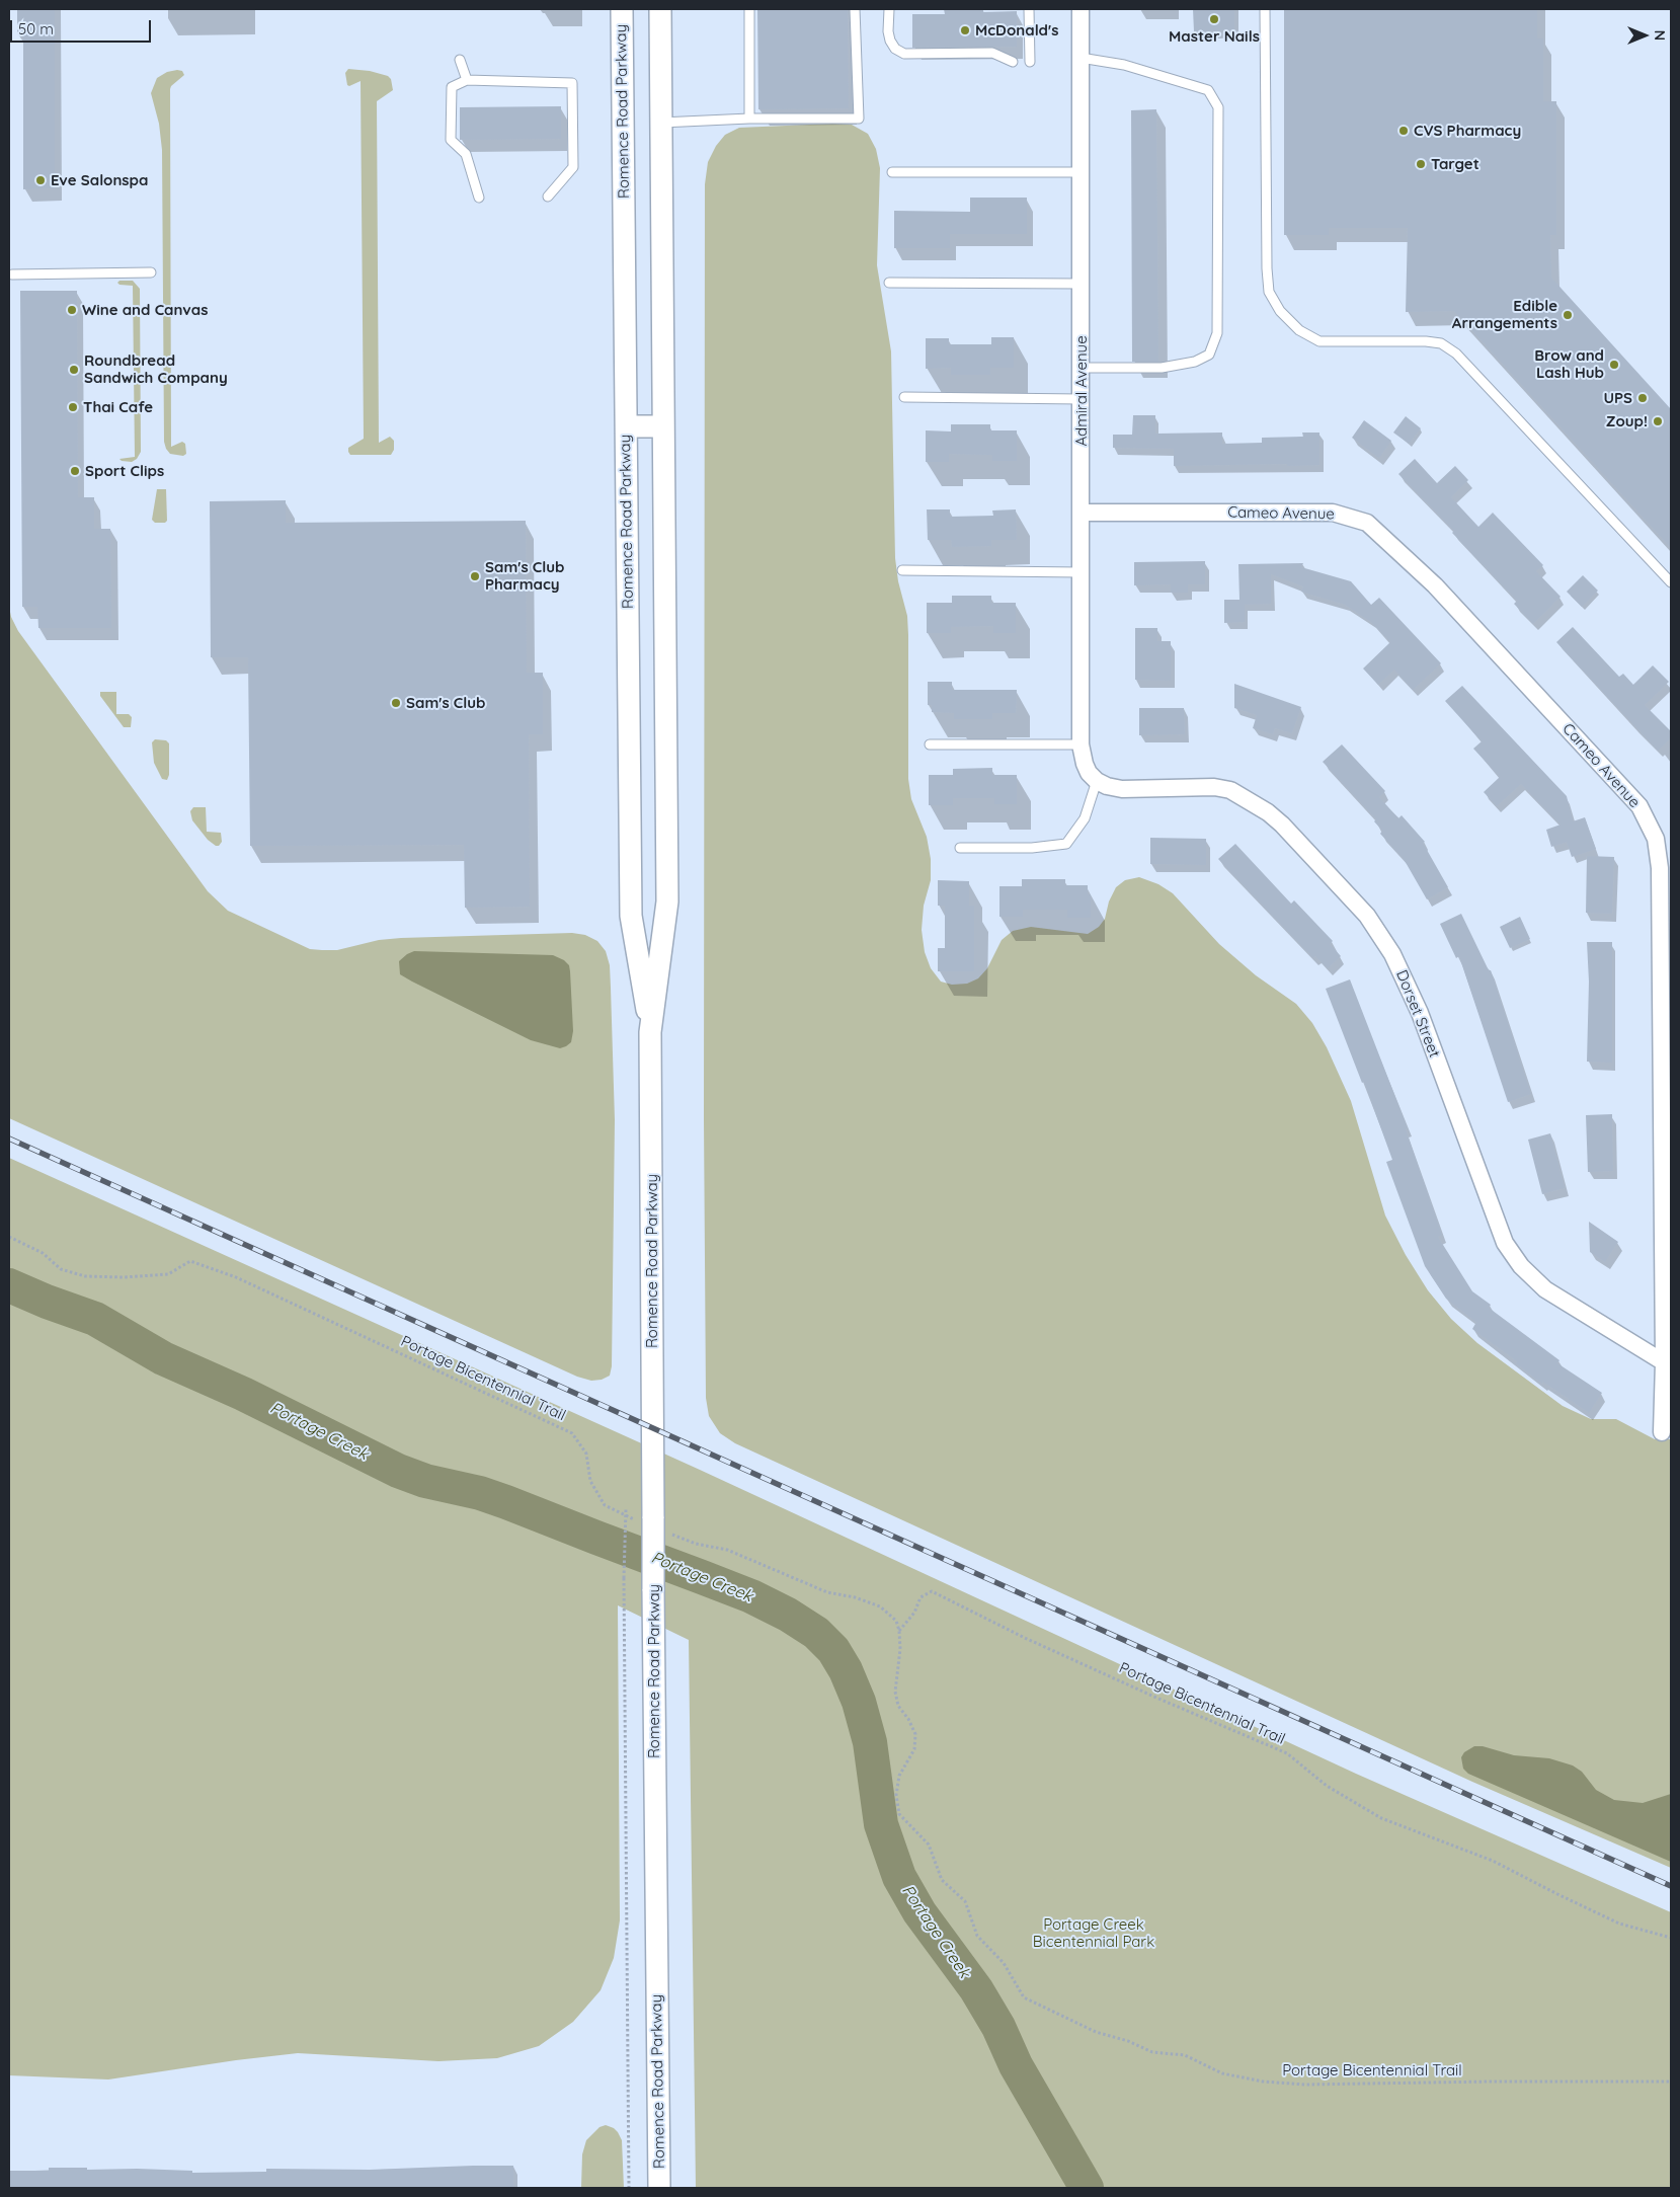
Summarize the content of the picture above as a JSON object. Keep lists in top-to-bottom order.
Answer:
{
  "streets": {
    "street": [
      "Romence Road Parkway",
      "Admiral Avenue",
      "Cameo Avenue",
      "Dorset Street"
    ],
    "path": ["Portage Bicentennial Trail"]
  },
  "crossings": [
    ["Romence Road Parkway", "Portage Bicentennial Trail"],
    ["Admiral Avenue", "Cameo Avenue"],
    ["Admiral Avenue", "Dorset Street"],
    ["Cameo Avenue", "Dorset Street"]
  ],
  "water": ["Portage Creek"],
  "parks": ["Portage Creek Bicentennial Park"],
  "places": [
    "Master Nails",
    "McDonald's",
    "CVS Pharmacy",
    "Target",
    "Eve Salonspa",
    "Wine and Canvas",
    "Edible Arrangements",
    "Brow and Lash Hub",
    "Roundbread Sandwich Company",
    "UPS",
    "Thai Cafe",
    "Zoup!",
    "Sport Clips",
    "Sam's Club Pharmacy",
    "Sam's Club"
  ],
  "scale_bar": "50 m",
  "north": "right"
}
